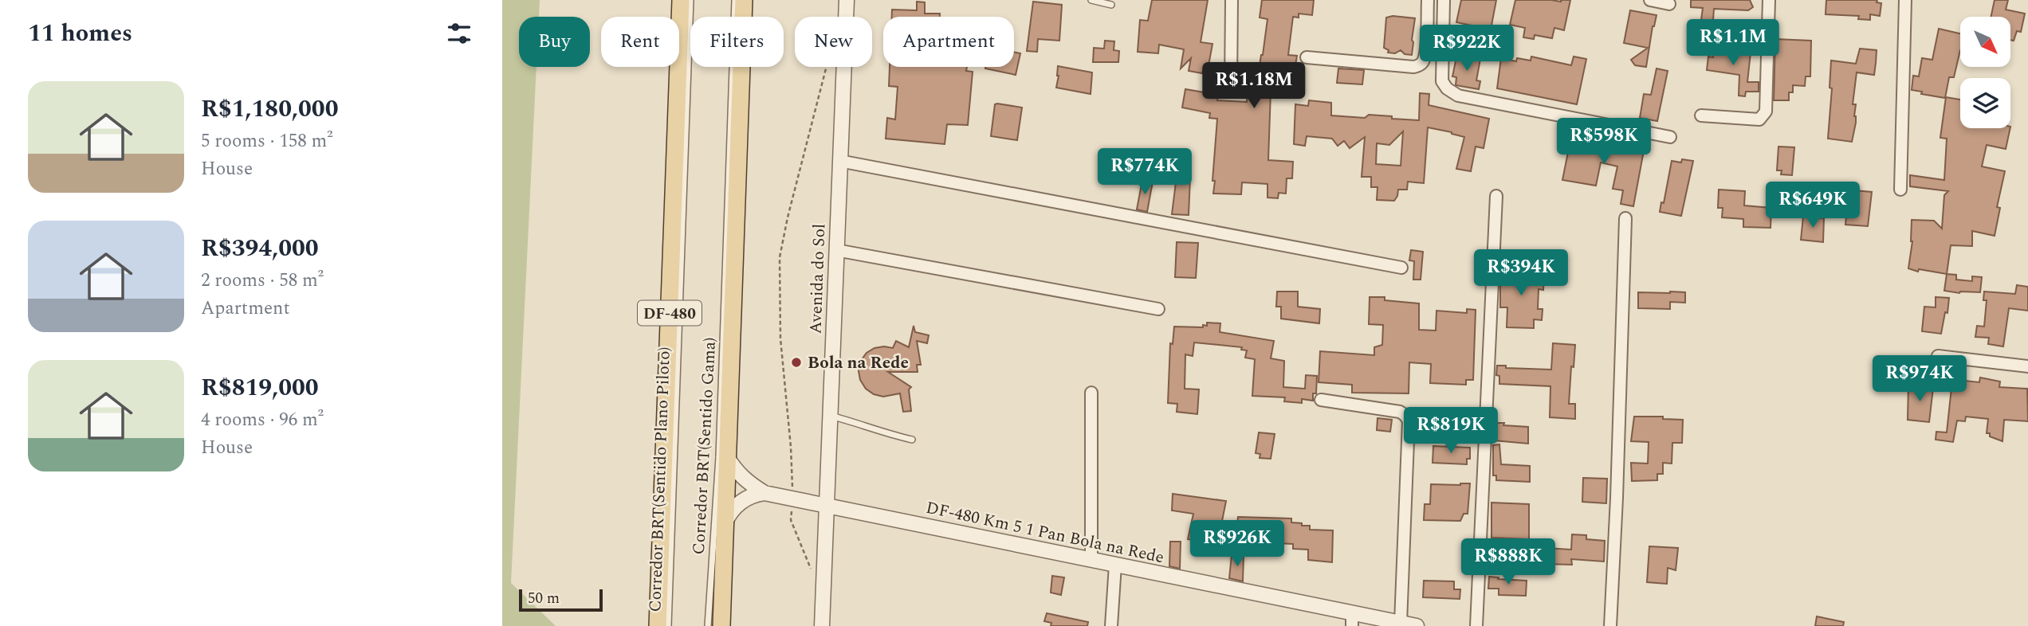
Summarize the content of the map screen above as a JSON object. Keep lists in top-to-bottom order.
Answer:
{
  "streets": {
    "main road": ["DF-480"],
    "street": ["Avenida do Sol", "DF-480 Km 5 1 Pan Bola na Rede"],
    "lane": ["Corredor BRT(Sentido Gama)", "Corredor BRT(Sentido Plano Piloto)"]
  },
  "crossings": [
    ["Avenida do Sol", "DF-480 Km 5 1 Pan Bola na Rede"]
  ],
  "places": ["Bola na Rede"],
  "scale_bar": "50 m",
  "north": "bottom right",
  "page": {
    "heading": "11 homes",
    "chip": [
      "Buy",
      "Rent",
      "Filters",
      "New",
      "Apartment"
    ],
    "price": [
      "R$1.1M",
      "R$922K",
      "R$1.18M",
      "R$598K",
      "R$774K",
      "R$649K",
      "R$394K",
      "R$974K",
      "R$819K",
      "R$926K",
      "R$888K"
    ],
    "list": [
      {
        "name": "R$1,180,000",
        "note": "5 rooms · 158 m² · House"
      },
      {
        "name": "R$394,000",
        "note": "2 rooms · 58 m² · Apartment"
      },
      {
        "name": "R$819,000",
        "note": "4 rooms · 96 m² · House"
      }
    ],
    "scale": "50 m"
  }
}
